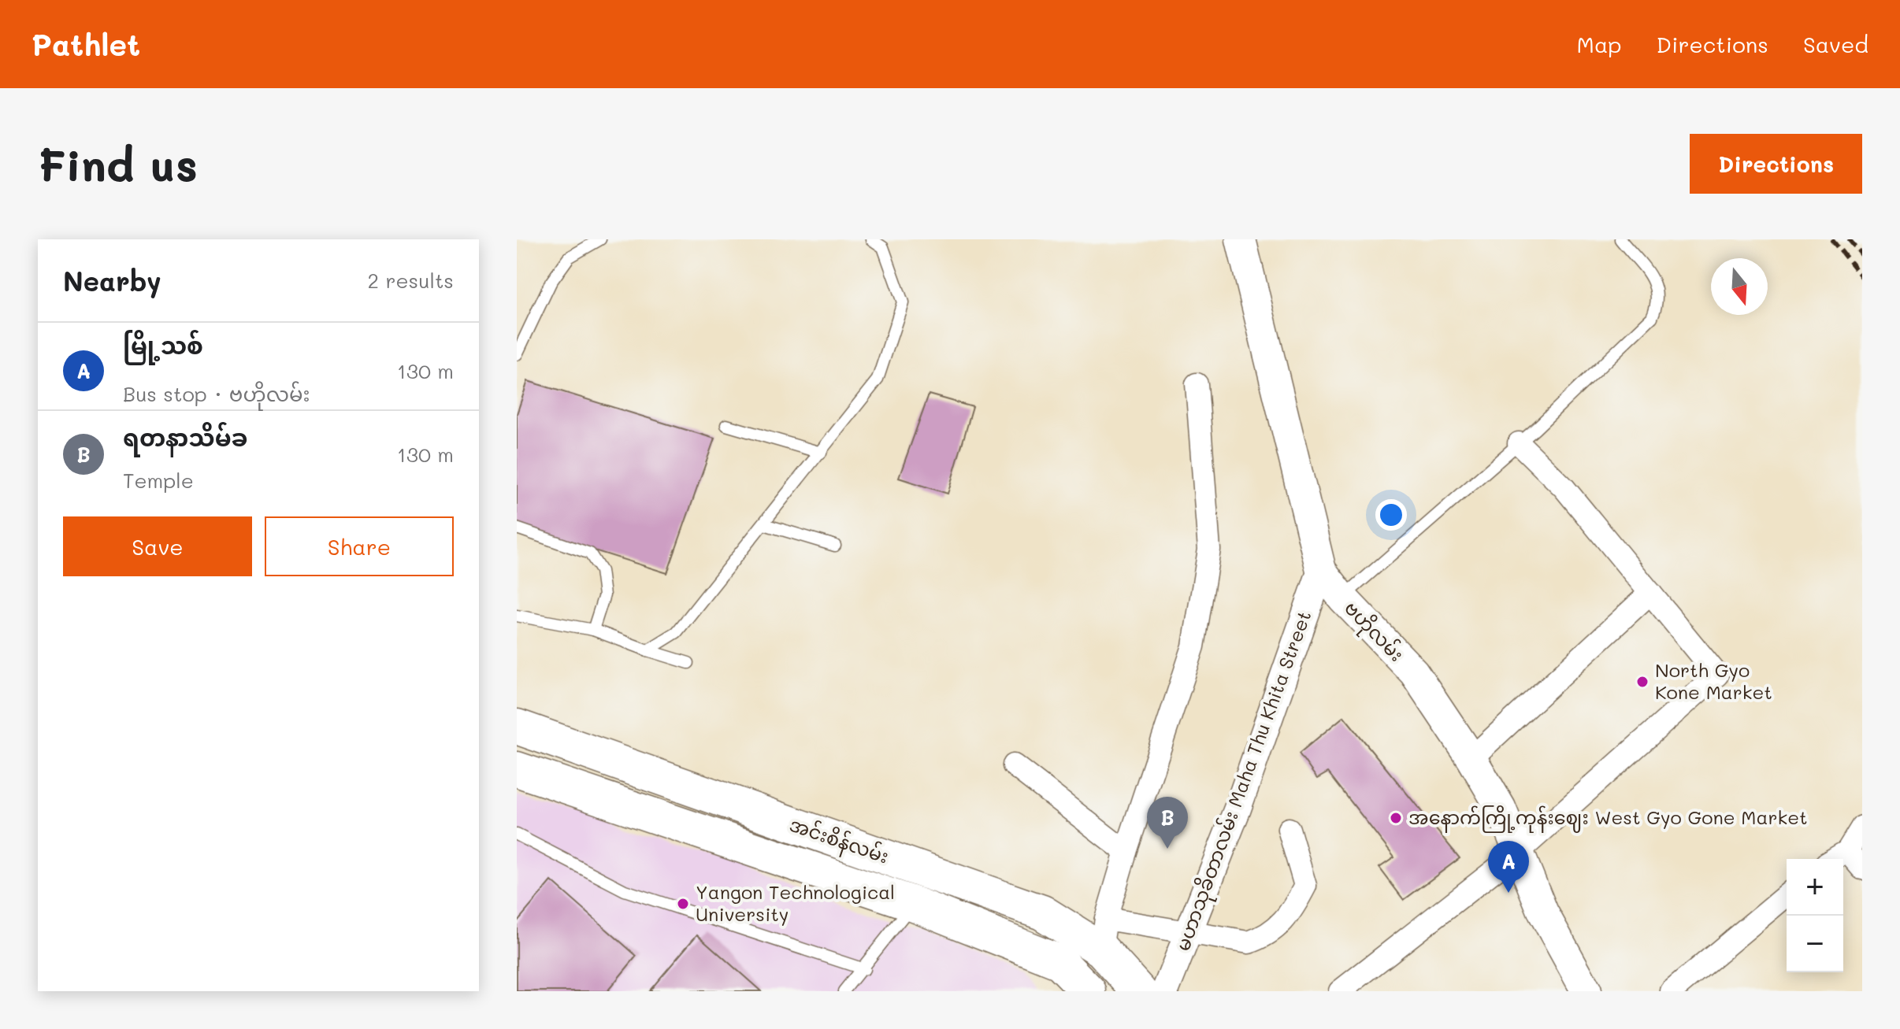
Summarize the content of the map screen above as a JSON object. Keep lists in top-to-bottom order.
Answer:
{
  "streets": {
    "main road": ["ဗဟိုလမ်း", "အင်းစိန်လမ်း"],
    "street": ["မဟာသုခိတာလမ်း Maha Thu Khita Street"]
  },
  "crossings": [
    ["ဗဟိုလမ်း", "မဟာသုခိတာလမ်း Maha Thu Khita Street"]
  ],
  "places": ["North Gyo Kone Market", "အနောက်ကြို့ကုန်းဈေး West Gyo Gone Market", "Yangon Technological University"],
  "north": "bottom",
  "page": {
    "header": "Pathlet",
    "nav": ["Map", "Directions", "Saved"],
    "buttons": [
      "Directions",
      ["Save", "Share"]
    ],
    "title": "Find us",
    "heading": ["Nearby", "2 results"],
    "list": [
      {
        "mark": "A",
        "name": "မြို့သစ်",
        "note": "Bus stop · ဗဟိုလမ်း",
        "value": "130 m"
      },
      {
        "mark": "B",
        "name": "ရတနာသိမ်ခ",
        "note": "Temple",
        "value": "130 m"
      }
    ],
    "pins": ["B", "A"],
    "map_buttons": ["+", "−"]
  }
}
